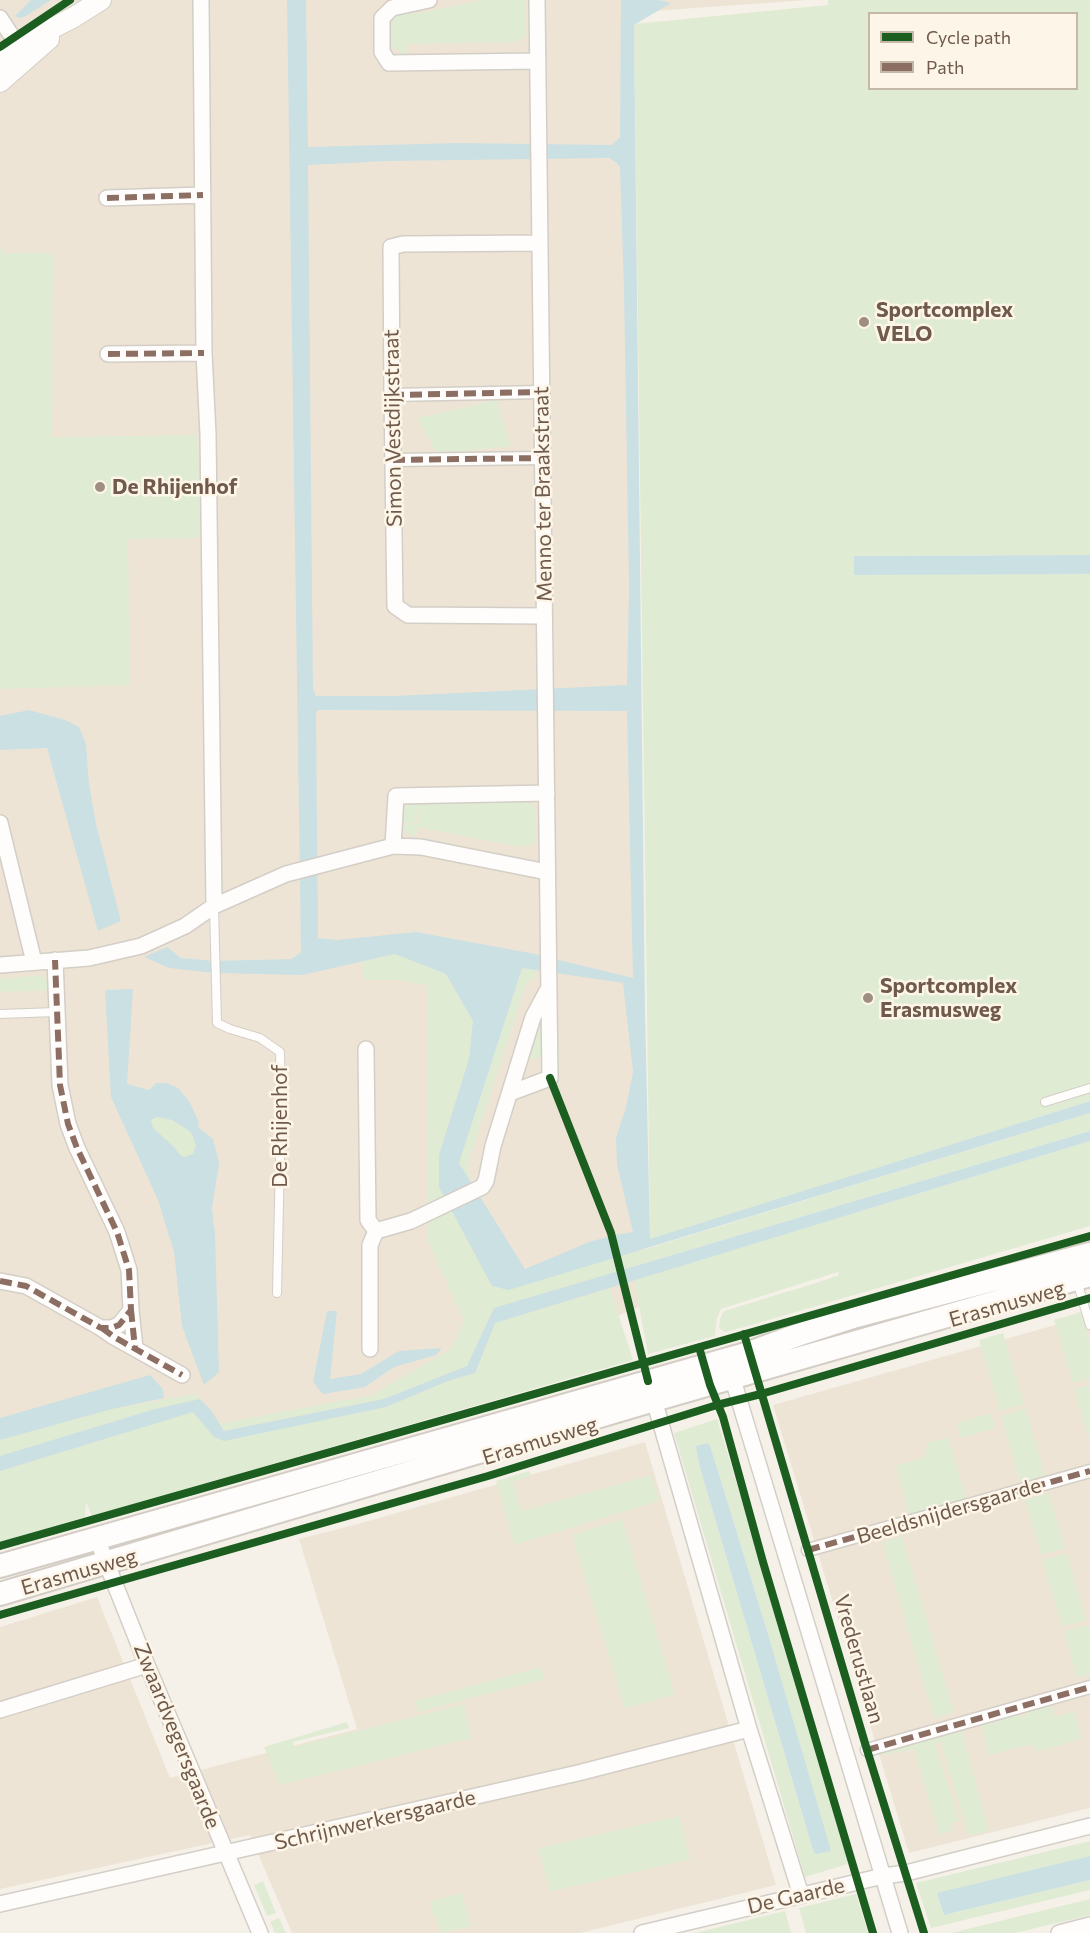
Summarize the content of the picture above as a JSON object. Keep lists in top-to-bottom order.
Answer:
{
  "streets": {
    "main road": ["Erasmusweg"],
    "street": [
      "Simon Vestdijkstraat",
      "Menno ter Braakstraat",
      "De Rhijenhof",
      "Beeldsnijdersgaarde",
      "Vrederustlaan",
      "Zwaardvegersgaarde",
      "Schrijnwerkersgaarde",
      "De Gaarde"
    ]
  },
  "crossings": [
    ["Simon Vestdijkstraat", "Menno ter Braakstraat"],
    ["Erasmusweg", "Vrederustlaan"],
    ["Erasmusweg", "Zwaardvegersgaarde"],
    ["Vrederustlaan", "De Gaarde"],
    ["Zwaardvegersgaarde", "Schrijnwerkersgaarde"]
  ],
  "places": ["Sportcomplex VELO", "De Rhijenhof", "Sportcomplex Erasmusweg"],
  "legend": ["Cycle path", "Path"]
}
